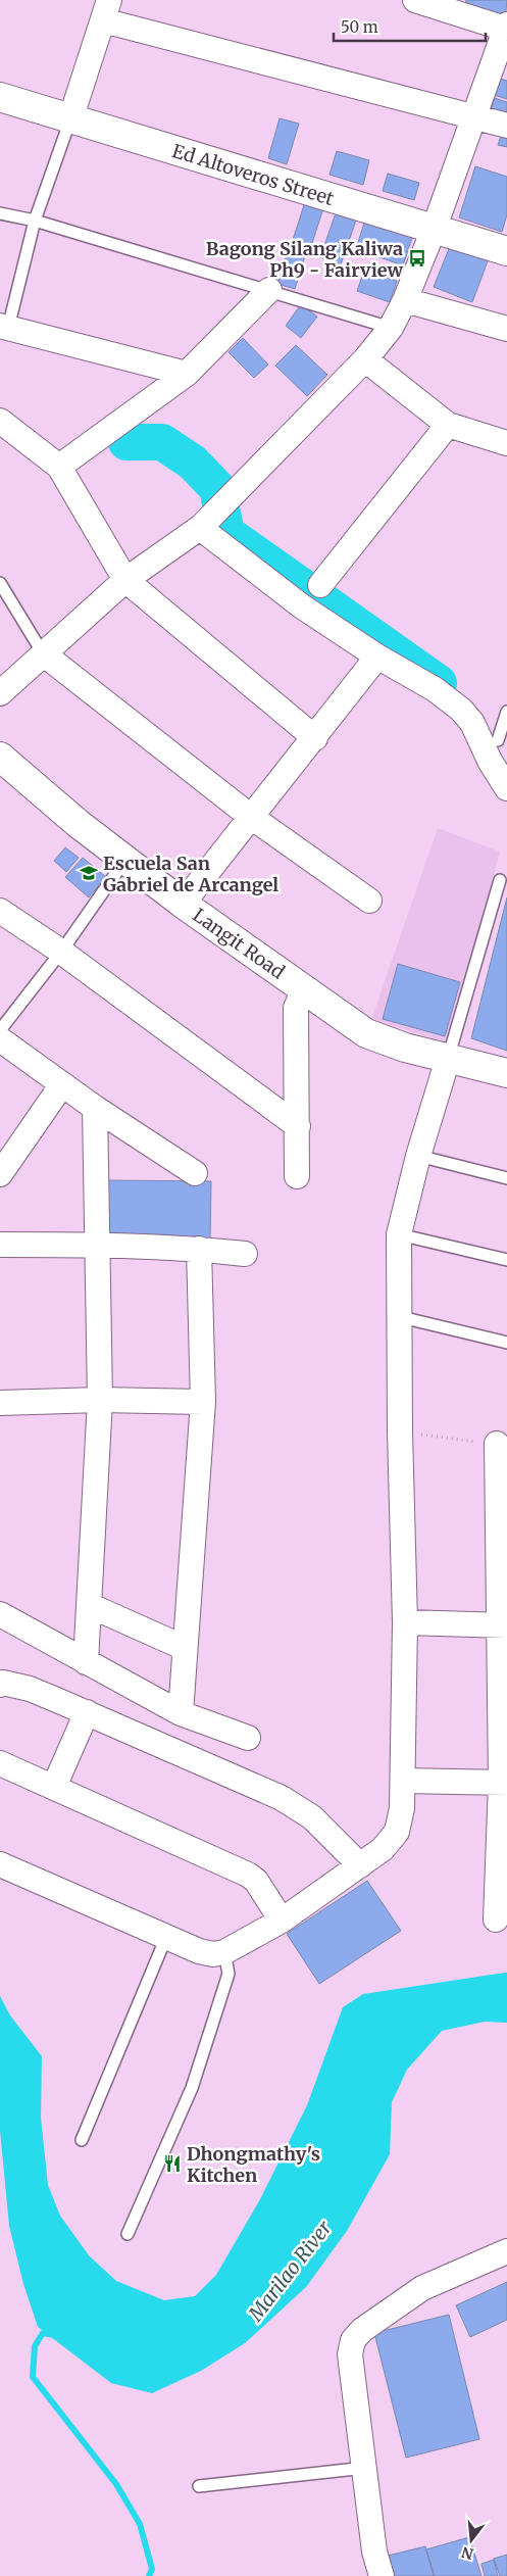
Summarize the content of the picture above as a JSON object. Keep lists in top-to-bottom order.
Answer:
{
  "streets": {
    "main road": ["Ed Altoveros Street", "Langit Road"]
  },
  "water": ["Marilao River"],
  "places": {
    "bus stop": ["Bagong Silang Kaliwa Ph9 - Fairview"],
    "school or university": ["Escuela San Gabriel de Arcangel"],
    "restaurant": ["Dhongmathy's Kitchen"]
  },
  "scale_bar": "50 m",
  "north": "bottom"
}
